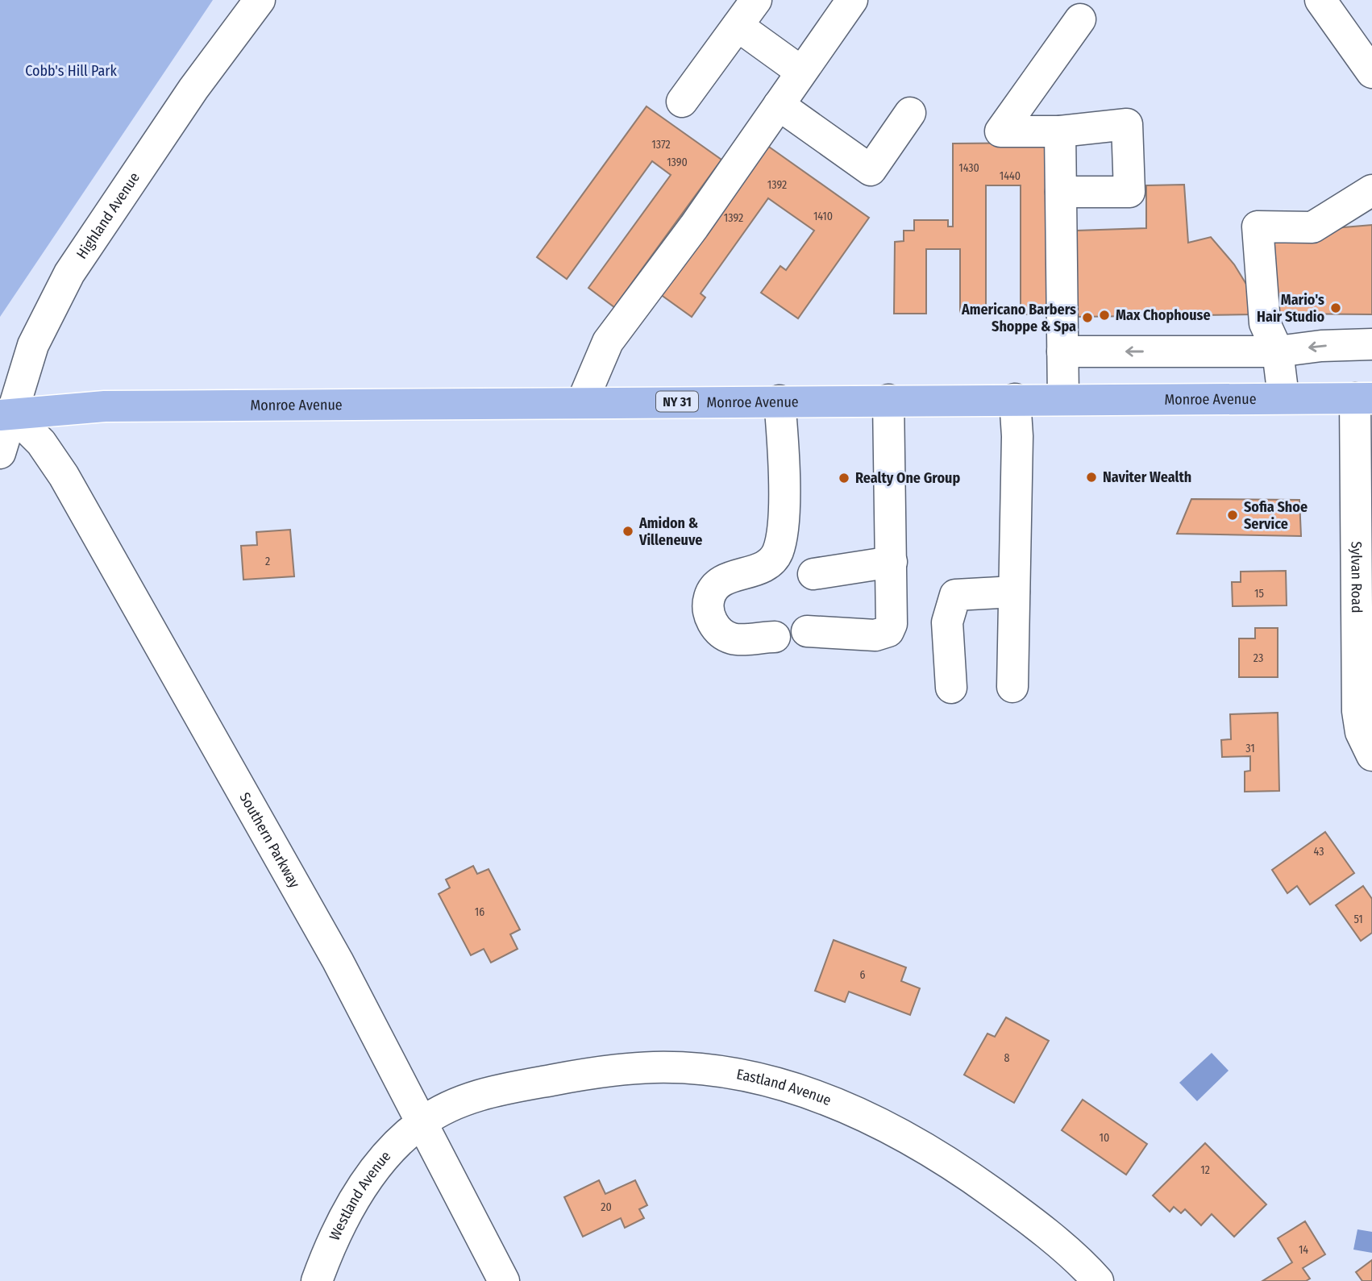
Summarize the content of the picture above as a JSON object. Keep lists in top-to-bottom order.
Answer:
{
  "streets": {
    "main road": ["Monroe Avenue", "NY 31"],
    "street": [
      "Highland Avenue",
      "Sylvan Road",
      "Southern Parkway",
      "Eastland Avenue",
      "Westland Avenue"
    ]
  },
  "crossings": [
    ["Highland Avenue", "Monroe Avenue"],
    ["Highland Avenue", "Southern Parkway"],
    ["Monroe Avenue", "Sylvan Road"],
    ["Monroe Avenue", "Southern Parkway"],
    ["Southern Parkway", "Eastland Avenue"],
    ["Southern Parkway", "Westland Avenue"],
    ["Eastland Avenue", "Westland Avenue"]
  ],
  "parks": ["Cobb's Hill Park"],
  "places": [
    "Mario's Hair Studio",
    "Max Chophouse",
    "Americano Barbers Shoppe & Spa",
    "Naviter Wealth",
    "Realty One Group",
    "Sofia Shoe Service",
    "Amidon & Villeneuve"
  ],
  "house_numbers": [
    "1372",
    "1390",
    "1430",
    "1440",
    "1392",
    "1410",
    "1392",
    "2",
    "15",
    "23",
    "31",
    "43",
    "16",
    "51",
    "6",
    "8",
    "10",
    "12",
    "20",
    "14"
  ]
}
